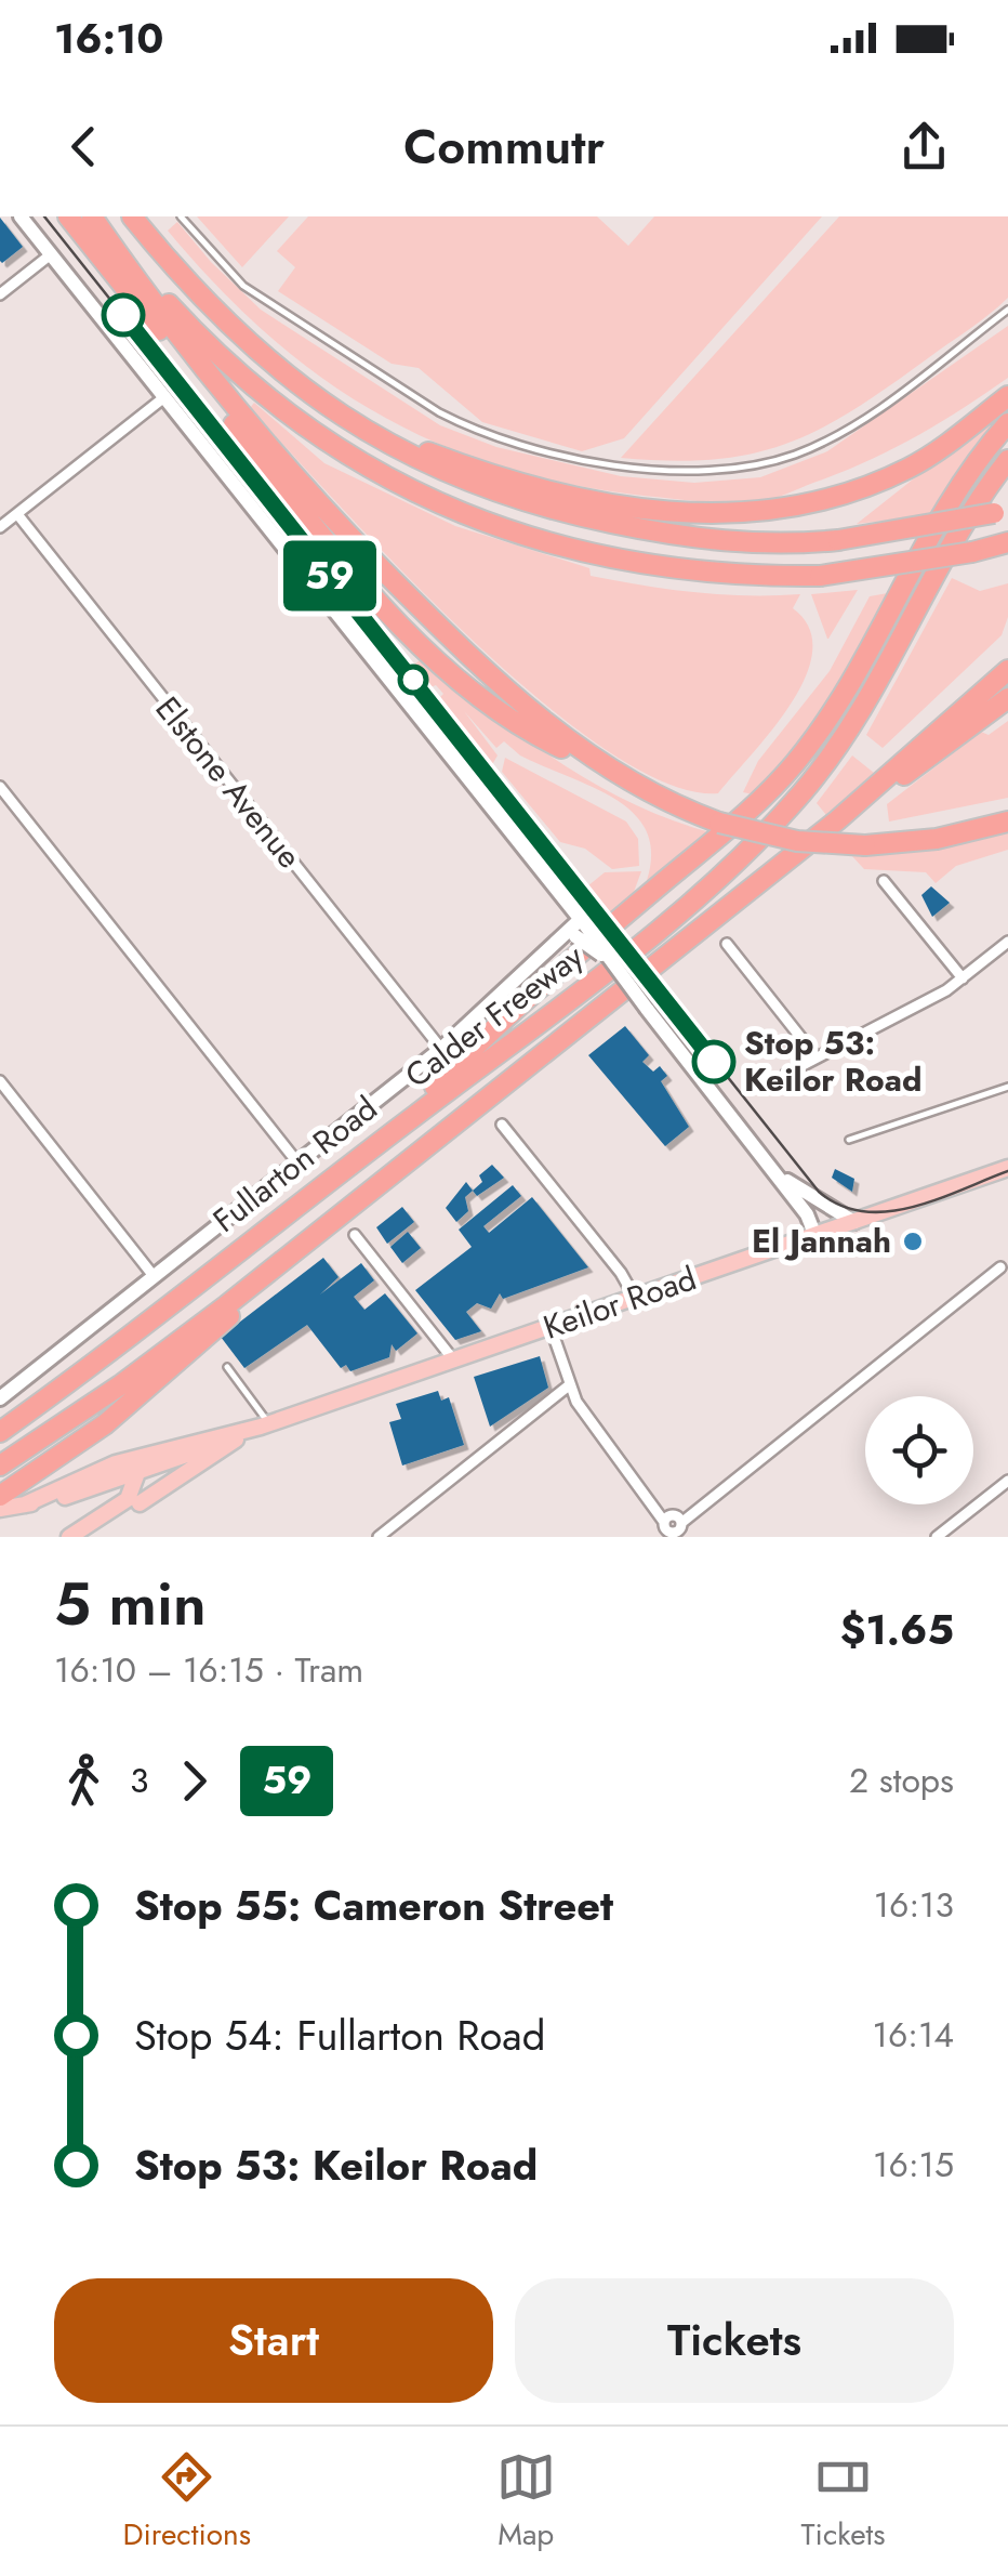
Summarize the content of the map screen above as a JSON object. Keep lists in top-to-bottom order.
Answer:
{
  "streets": {
    "highway": ["Calder Freeway"],
    "main road": ["Fullarton Road", "Keilor Road"],
    "street": ["Elstone Avenue"]
  },
  "crossings": [
    ["Elstone Avenue", "Fullarton Road"]
  ],
  "places": ["Stop 53: Keilor Road", "El Jannah"],
  "lines": ["tram line 59"],
  "page": {
    "status": "16:10",
    "header": "Commutr",
    "on_map": "59",
    "heading": ["5 min", "16:10 – 16:15 · Tram", "$1.65"],
    "legs": ["3", "59", "2 stops"],
    "list": [
      {
        "name": "Stop 55: Cameron Street",
        "value": "16:13"
      },
      {
        "name": "Stop 54: Fullarton Road",
        "value": "16:14"
      },
      {
        "name": "Stop 53: Keilor Road",
        "value": "16:15"
      }
    ],
    "buttons": ["Start", "Tickets"],
    "tabs": ["Directions", "Map", "Tickets"]
  }
}
